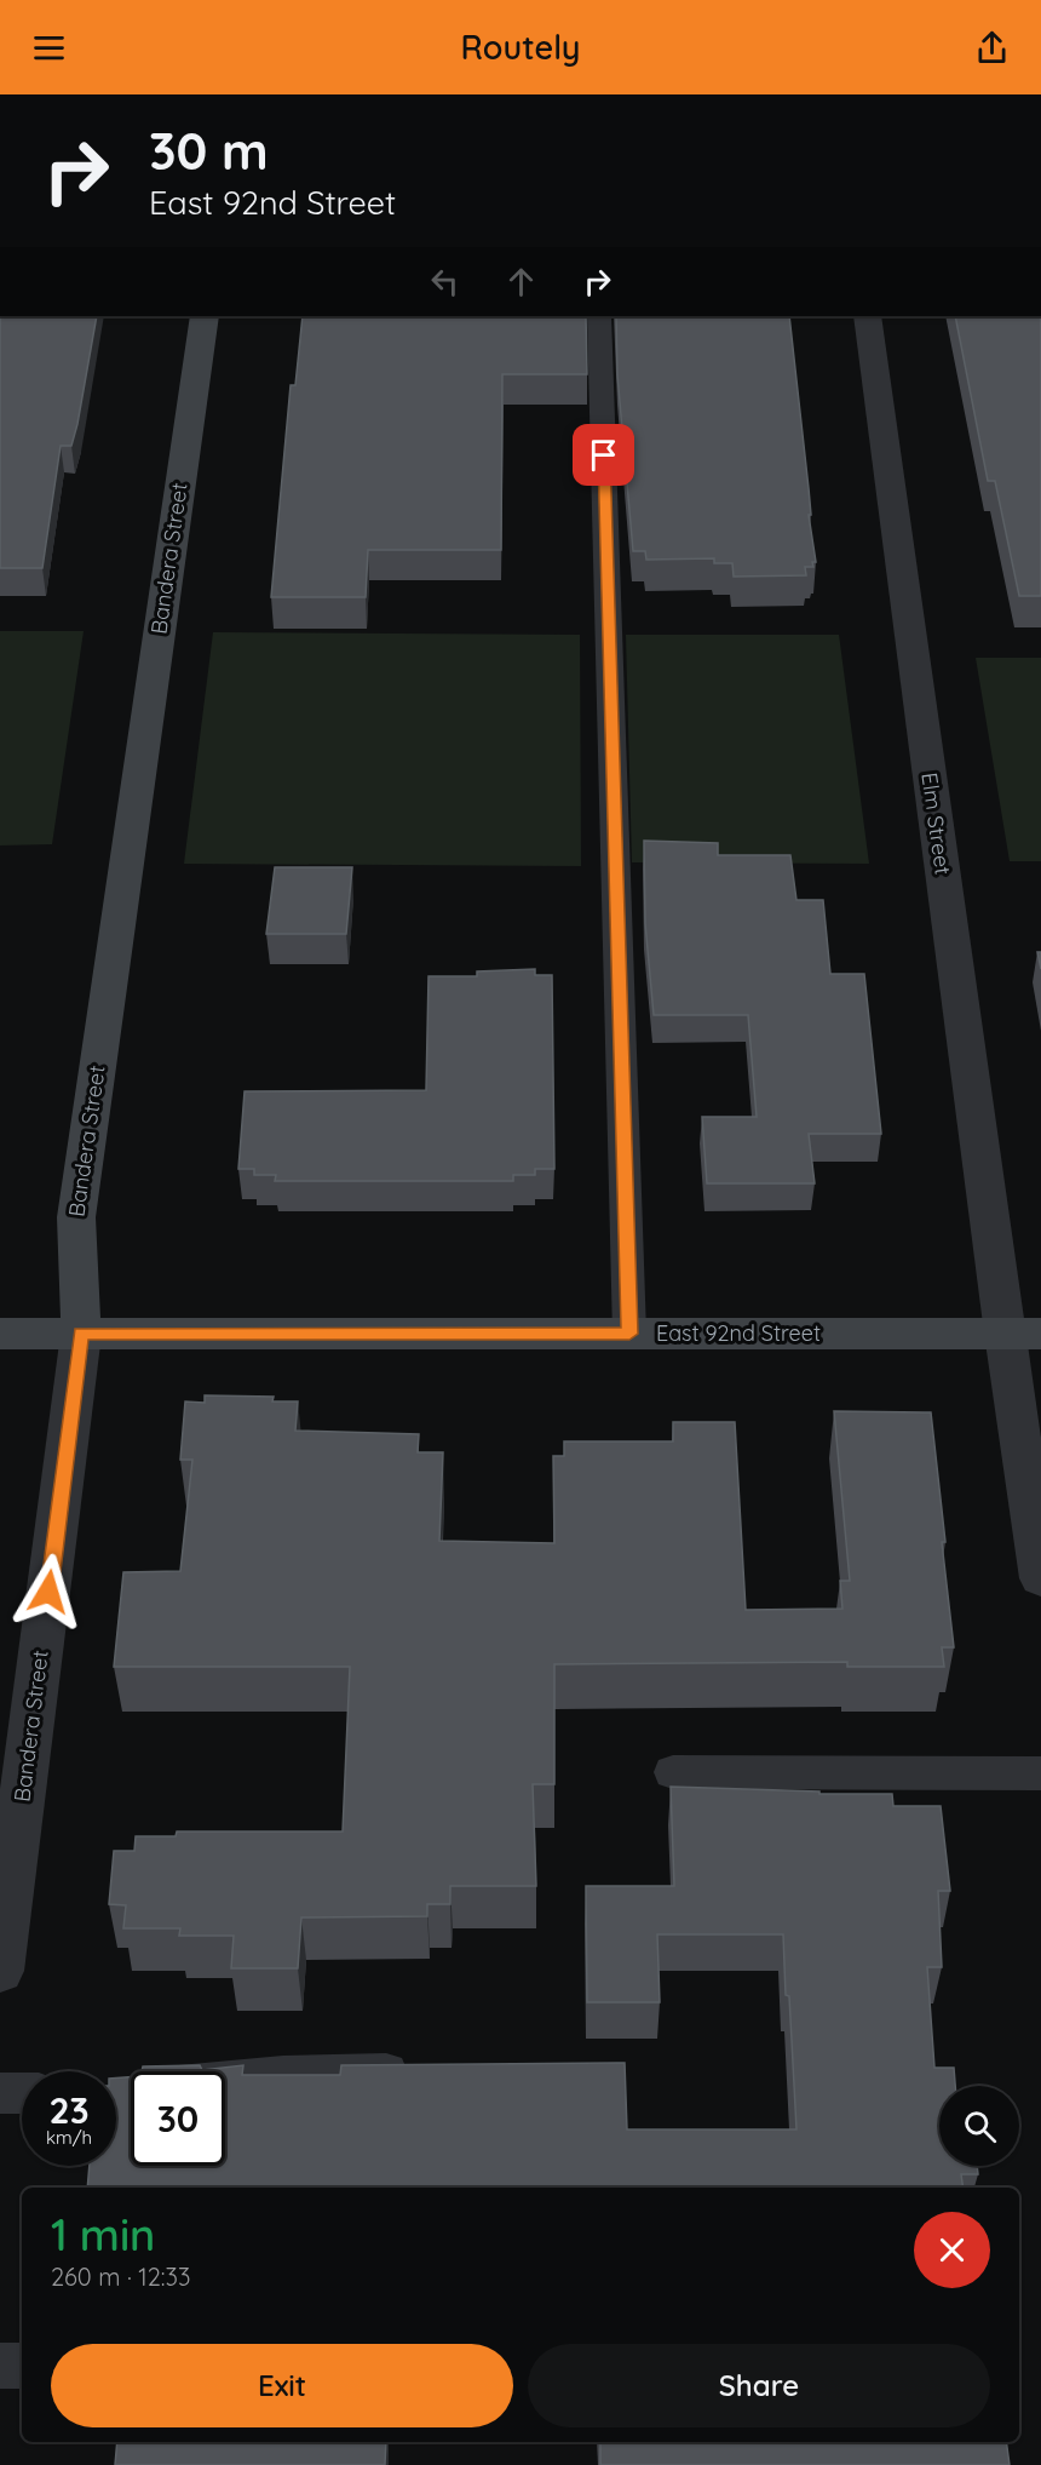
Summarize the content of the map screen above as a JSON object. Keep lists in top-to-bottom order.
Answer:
{
  "streets": {
    "street": ["Bandera Street", "Elm Street", "East 92nd Street"]
  },
  "crossings": [
    ["Bandera Street", "East 92nd Street"],
    ["Elm Street", "East 92nd Street"]
  ],
  "page": {
    "header": "Routely",
    "turn": ["30 m", "East 92nd Street"],
    "speed": "23 km/h",
    "limit": "30",
    "heading": ["1 min", "260 m · 12:33"],
    "buttons": ["Exit", "Share"]
  }
}
